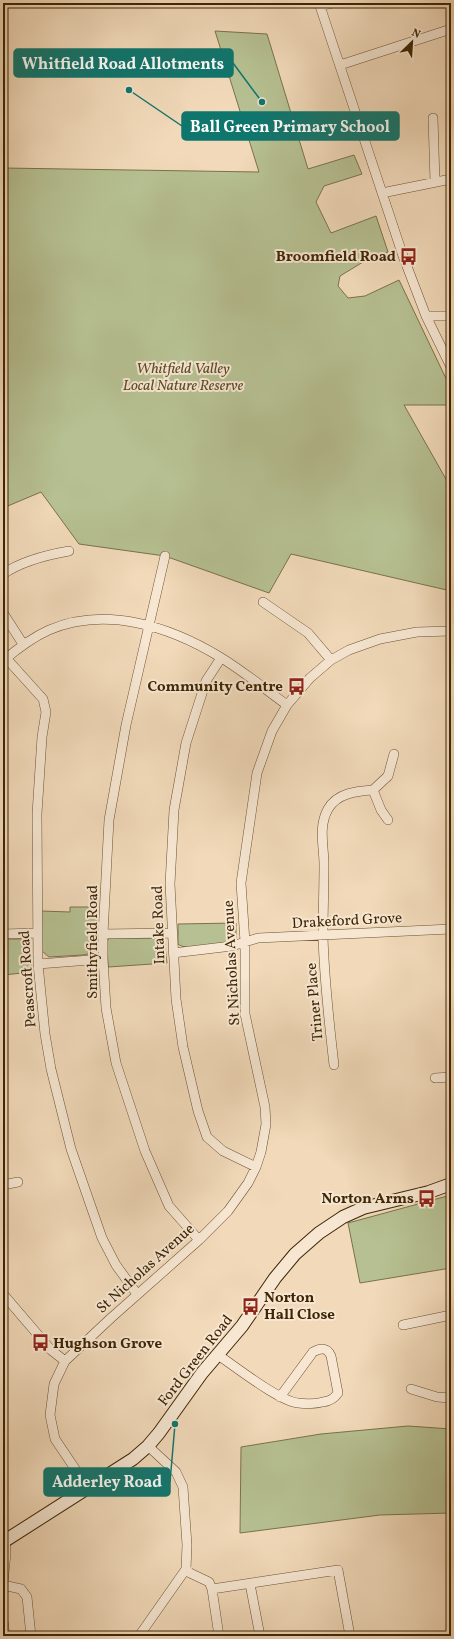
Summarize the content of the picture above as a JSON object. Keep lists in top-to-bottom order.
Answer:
{
  "streets": {
    "main road": ["Ford Green Road"],
    "street": [
      "Drakeford Grove",
      "Intake Road",
      "Smithyfield Road",
      "St Nicholas Avenue",
      "Peascroft Road",
      "Triner Place"
    ]
  },
  "crossings": [
    ["Drakeford Grove", "Intake Road"],
    ["Drakeford Grove", "St Nicholas Avenue"],
    ["Drakeford Grove", "Triner Place"],
    ["Intake Road", "St Nicholas Avenue"],
    ["Smithyfield Road", "St Nicholas Avenue"],
    ["St Nicholas Avenue", "Peascroft Road"],
    ["St Nicholas Avenue", "Ford Green Road"]
  ],
  "parks": ["Whitfield Valley Local Nature Reserve"],
  "places": {
    "other": ["Ball Green Primary School", "Whitfield Road Allotments", "Adderley Road"],
    "bus stop": [
      "Broomfield Road",
      "Community Centre",
      "Norton Arms",
      "Norton Hall Close",
      "Hughson Grove"
    ]
  },
  "north": "top right"
}
